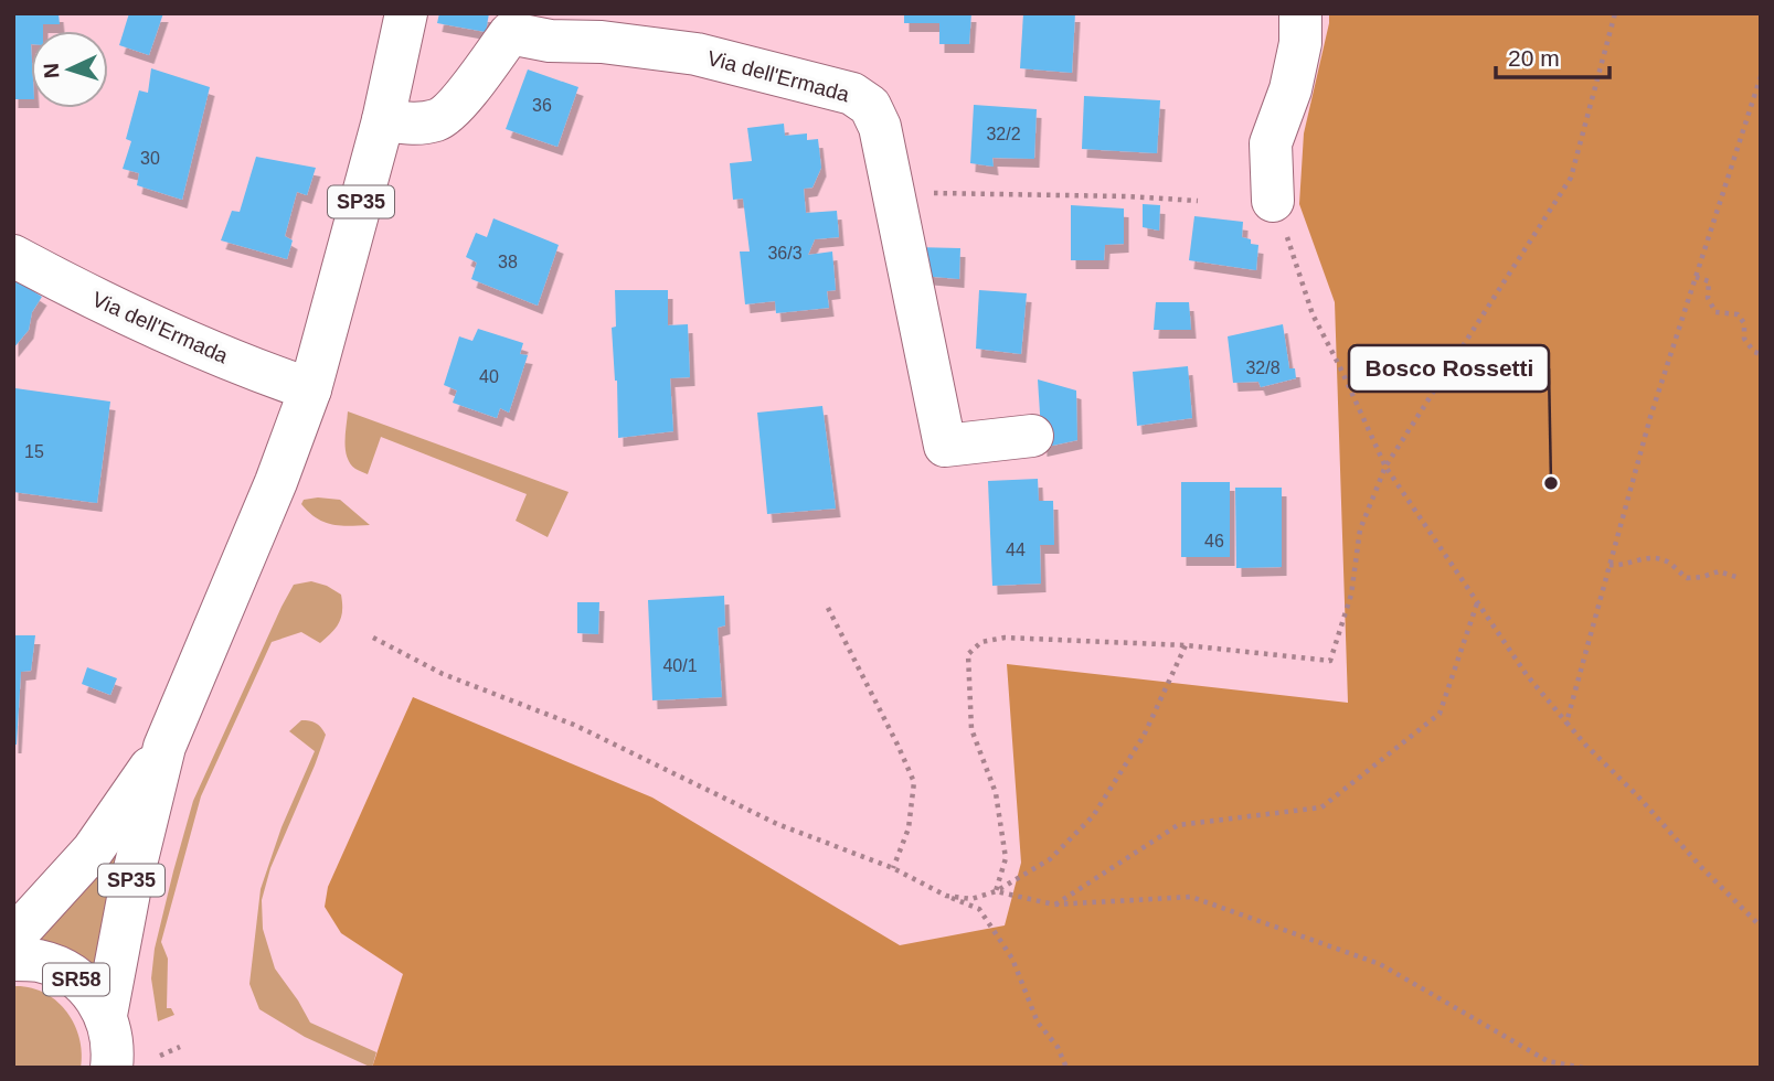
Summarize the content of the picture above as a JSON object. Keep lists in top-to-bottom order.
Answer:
{
  "streets": {
    "street": ["Via dell'Ermada", "SP35", "SR58"]
  },
  "crossings": [
    ["Via dell'Ermada", "SP35"],
    ["SP35", "SR58"]
  ],
  "places": ["Bosco Rossetti"],
  "house_numbers": [
    "36",
    "32/2",
    "30",
    "36/3",
    "38",
    "32/8",
    "40",
    "15",
    "46",
    "44",
    "40/1"
  ],
  "scale_bar": "20 m",
  "north": "left"
}
